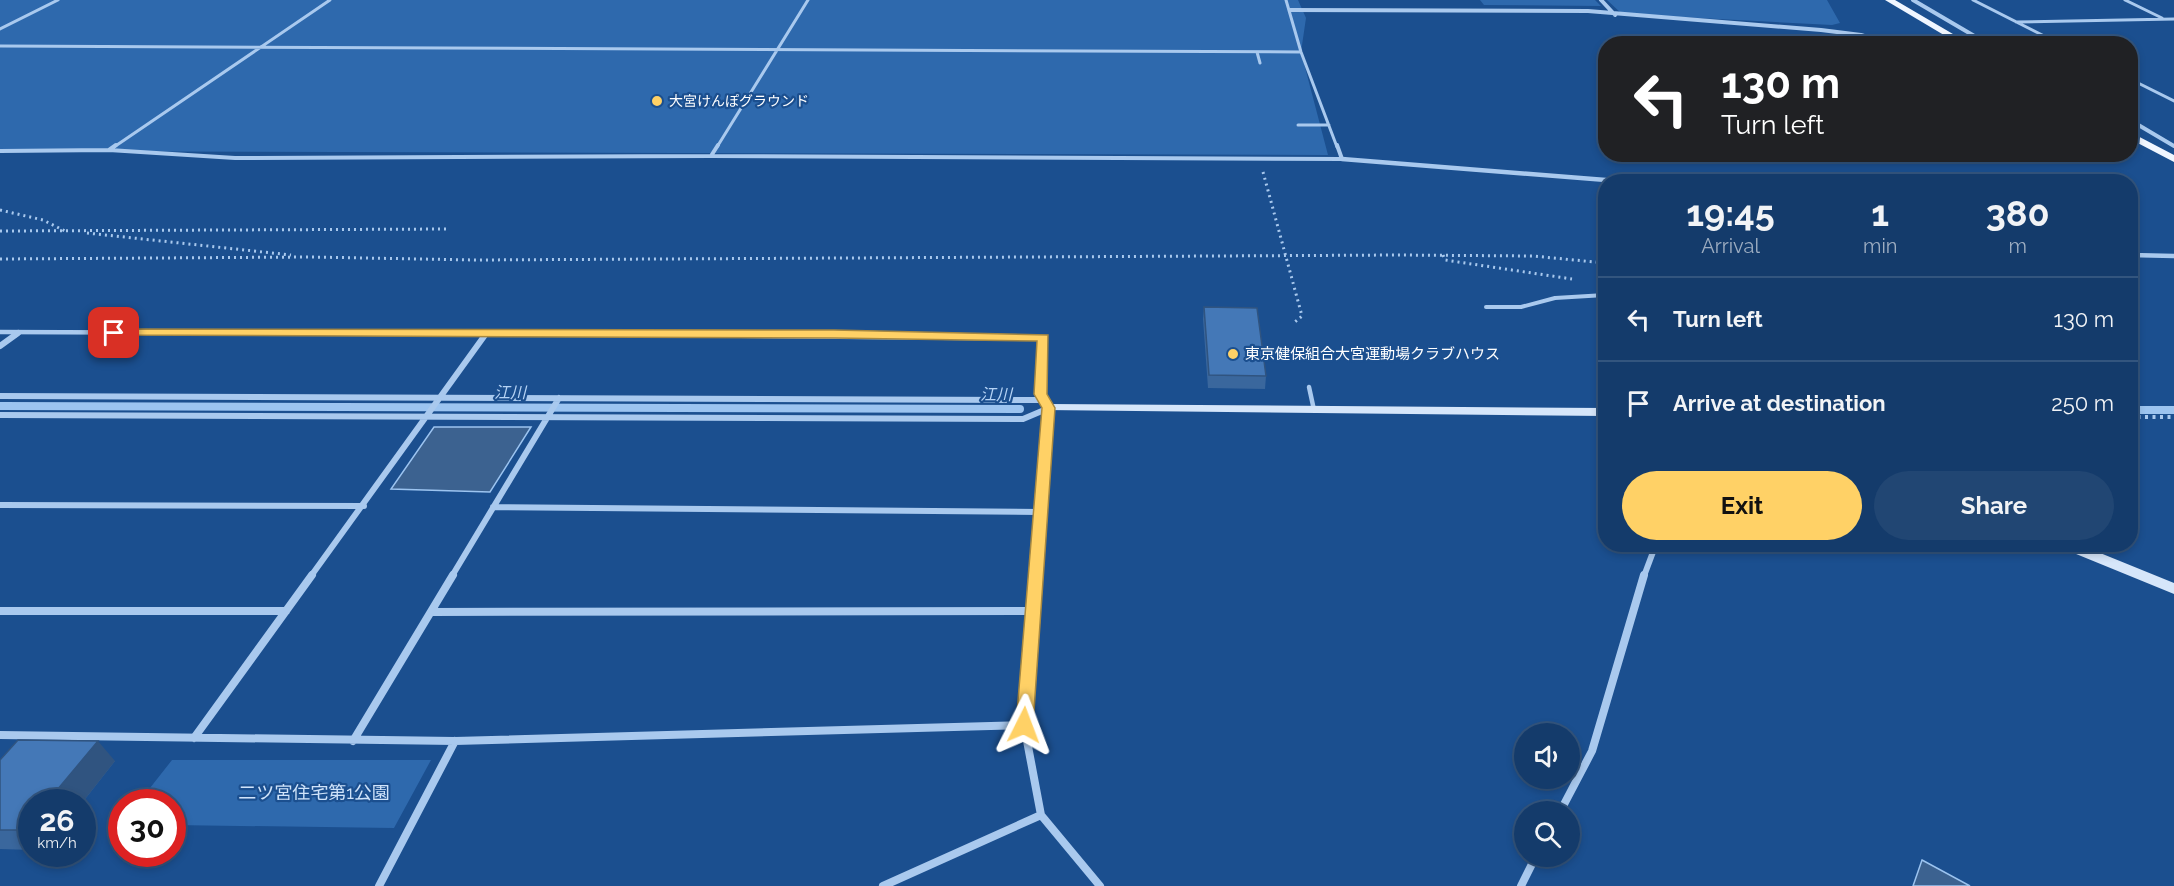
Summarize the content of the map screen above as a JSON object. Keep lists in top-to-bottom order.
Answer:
{
  "water": ["江川"],
  "parks": ["二ツ宮住宅第1公園"],
  "places": ["大宮けんぽグラウンド", "東京健保組合大宮運動場クラブハウス"],
  "page": {
    "turn": ["130 m", "Turn left"],
    "eta": [
      "19:45",
      "Arrival",
      "1",
      "min",
      "380",
      "m"
    ],
    "list": [
      {
        "name": "Turn left",
        "value": "130 m"
      },
      {
        "name": "Arrive at destination",
        "value": "250 m"
      }
    ],
    "buttons": ["Exit", "Share"],
    "speed": "26 km/h",
    "limit": "30"
  }
}
